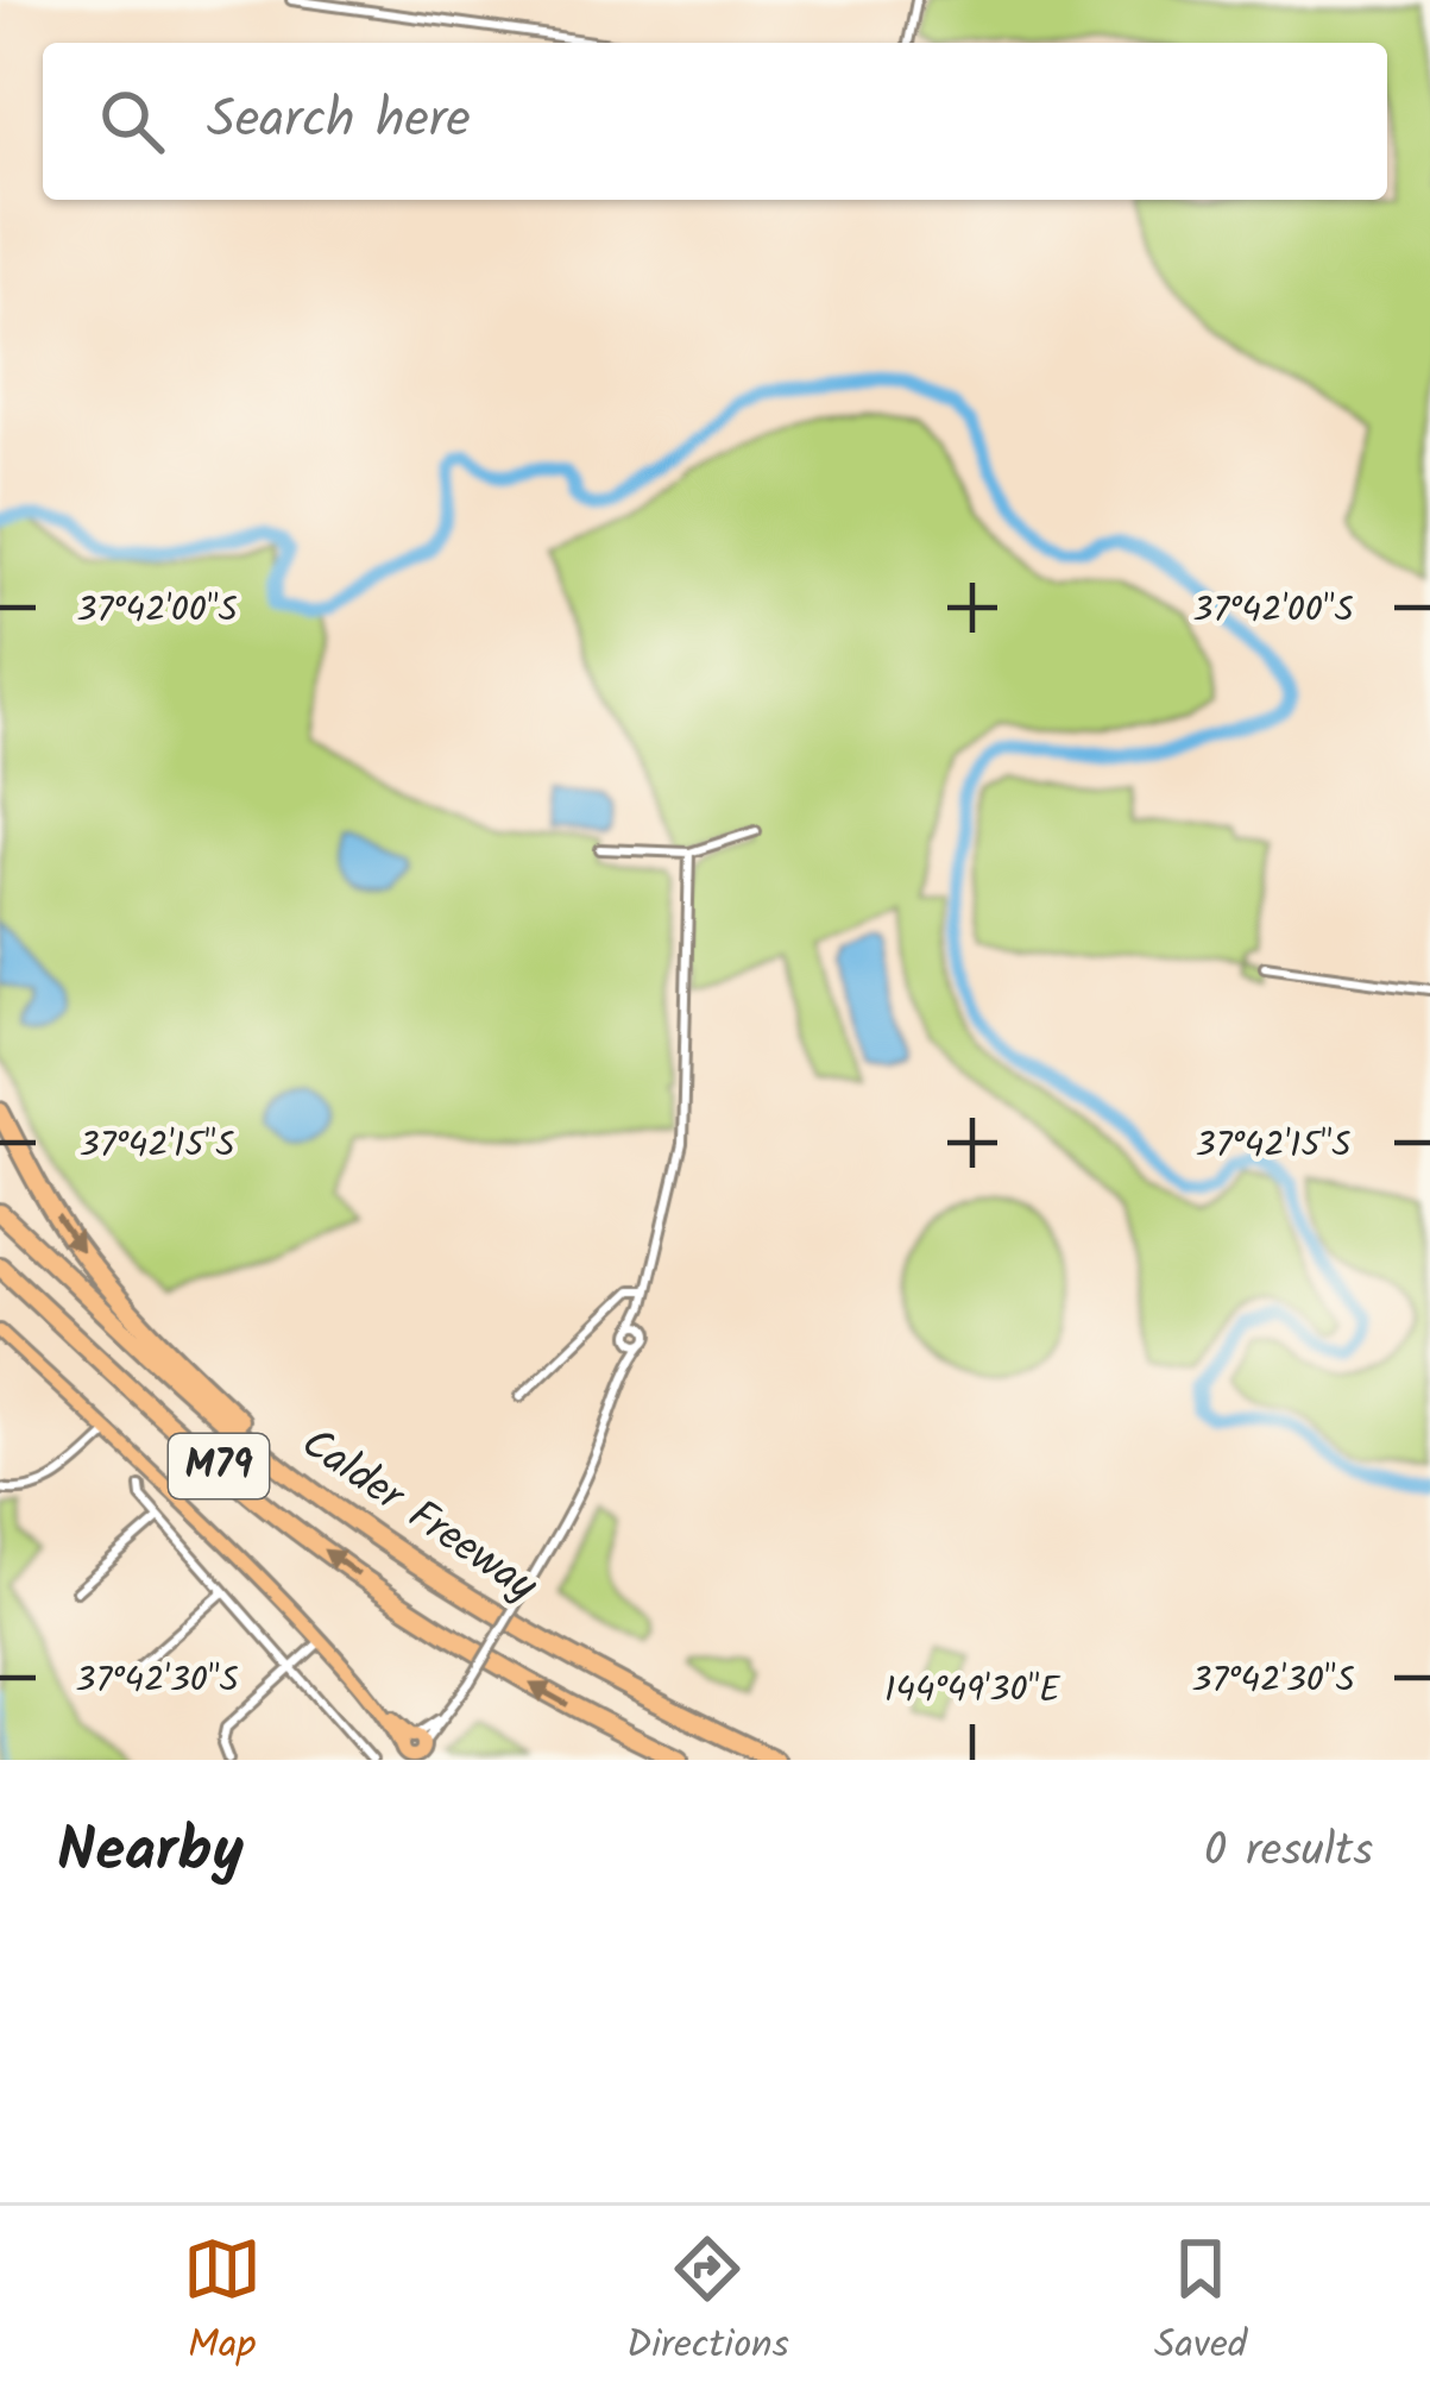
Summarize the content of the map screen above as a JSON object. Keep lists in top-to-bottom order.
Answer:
{
  "streets": {
    "highway": ["M79", "Calder Freeway"]
  },
  "page": {
    "search": "Search here",
    "heading": ["Nearby", "0 results"],
    "nav": ["Map", "Directions", "Saved"]
  },
  "coordinates": [
    "37°42'00\"S",
    "37°42'15\"S",
    "37°42'30\"S",
    "144°49'30\"E"
  ]
}
